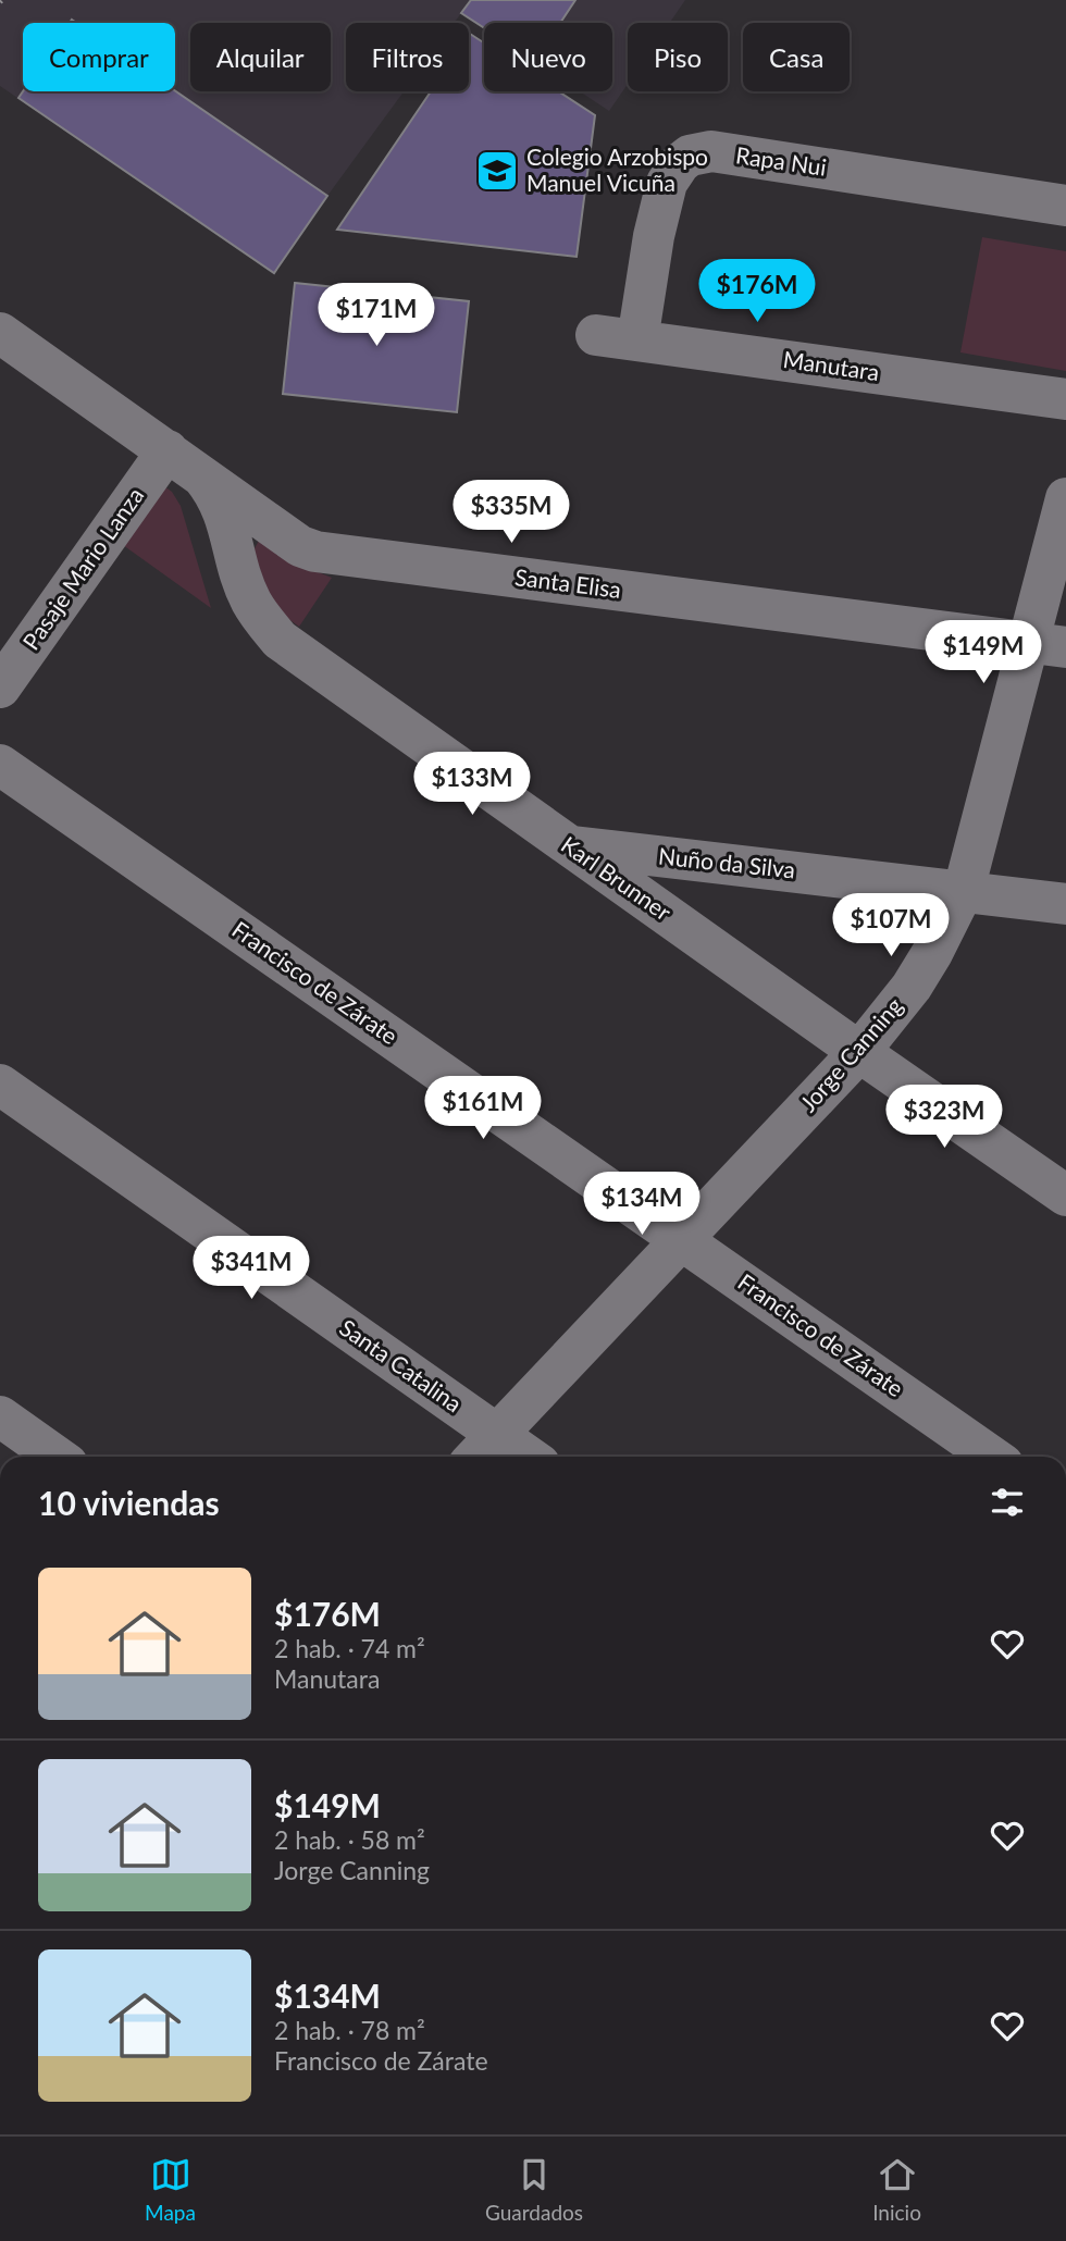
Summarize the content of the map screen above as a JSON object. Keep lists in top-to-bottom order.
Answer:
{
  "streets": {
    "street": [
      "Rapa Nui",
      "Manutara",
      "Pasaje Mario Lanza",
      "Santa Elisa",
      "Nuño da Silva",
      "Karl Brunner",
      "Francisco de Zárate",
      "Jorge Canning",
      "Santa Catalina"
    ]
  },
  "crossings": [
    ["Rapa Nui", "Manutara"],
    ["Pasaje Mario Lanza", "Santa Elisa"],
    ["Santa Elisa", "Karl Brunner"],
    ["Santa Elisa", "Jorge Canning"],
    ["Nuño da Silva", "Karl Brunner"],
    ["Nuño da Silva", "Jorge Canning"],
    ["Karl Brunner", "Jorge Canning"],
    ["Francisco de Zárate", "Jorge Canning"],
    ["Jorge Canning", "Santa Catalina"]
  ],
  "places": {
    "school or university": ["Colegio Arzobispo Manuel Vicuña"]
  },
  "page": {
    "chip": [
      "Comprar",
      "Alquilar",
      "Filtros",
      "Nuevo",
      "Piso",
      "Casa"
    ],
    "price": [
      "$176M",
      "$171M",
      "$335M",
      "$149M",
      "$133M",
      "$107M",
      "$161M",
      "$323M",
      "$134M",
      "$341M"
    ],
    "heading": "10 viviendas",
    "list": [
      {
        "name": "$176M",
        "note": "2 hab. · 74 m² · Manutara"
      },
      {
        "name": "$149M",
        "note": "2 hab. · 58 m² · Jorge Canning"
      },
      {
        "name": "$134M",
        "note": "2 hab. · 78 m² · Francisco de Zárate"
      }
    ],
    "tabs": ["Mapa", "Guardados", "Inicio"]
  }
}
